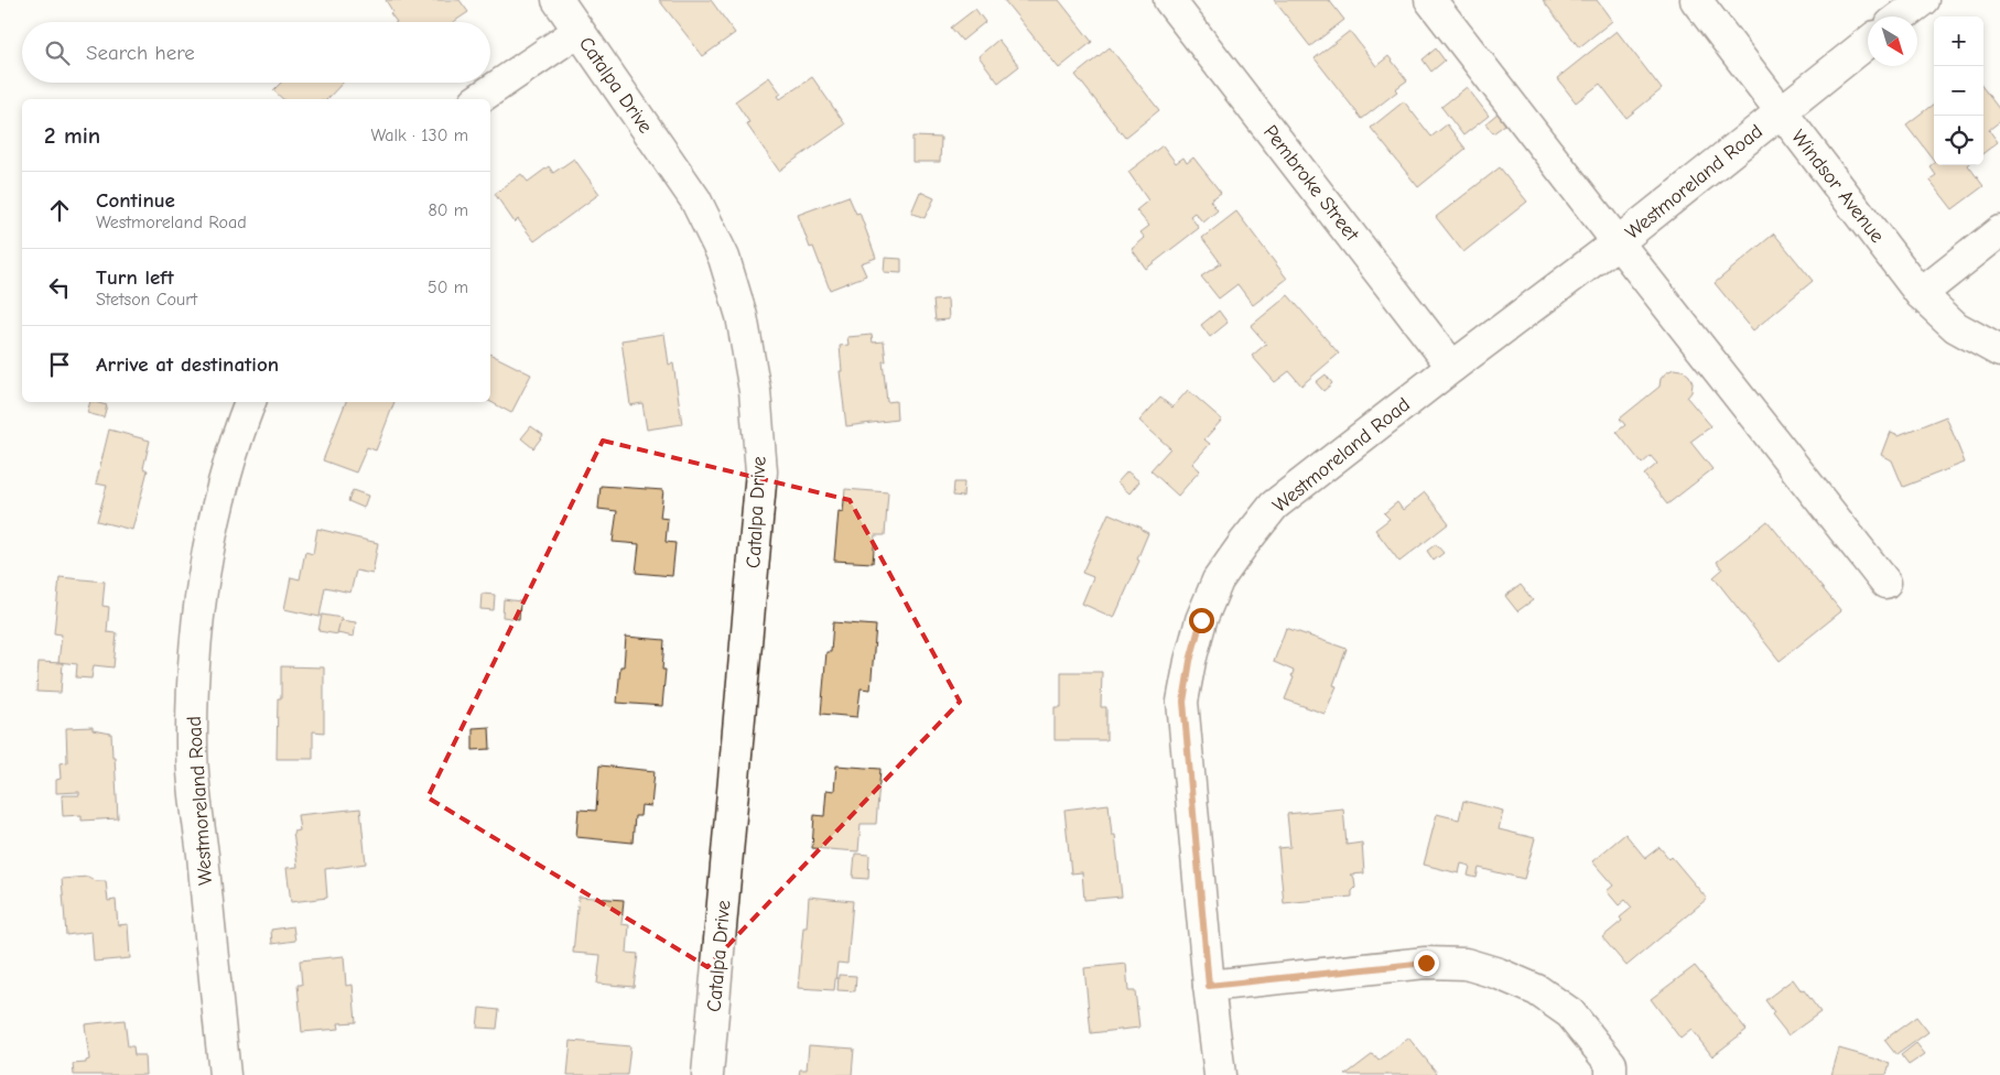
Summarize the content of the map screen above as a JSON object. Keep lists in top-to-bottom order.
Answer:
{
  "streets": {
    "street": [
      "Catalpa Drive",
      "Westmoreland Road",
      "Pembroke Street",
      "Windsor Avenue"
    ]
  },
  "crossings": [
    ["Westmoreland Road", "Pembroke Street"],
    ["Westmoreland Road", "Windsor Avenue"]
  ],
  "north": "bottom right",
  "page": {
    "map_buttons": ["+", "−"],
    "search": "Search here",
    "heading": ["2 min", "Walk · 130 m"],
    "list": [
      ["Continue", "Westmoreland Road", "80 m"],
      ["Turn left", "Stetson Court", "50 m"],
      "Arrive at destination"
    ]
  }
}
